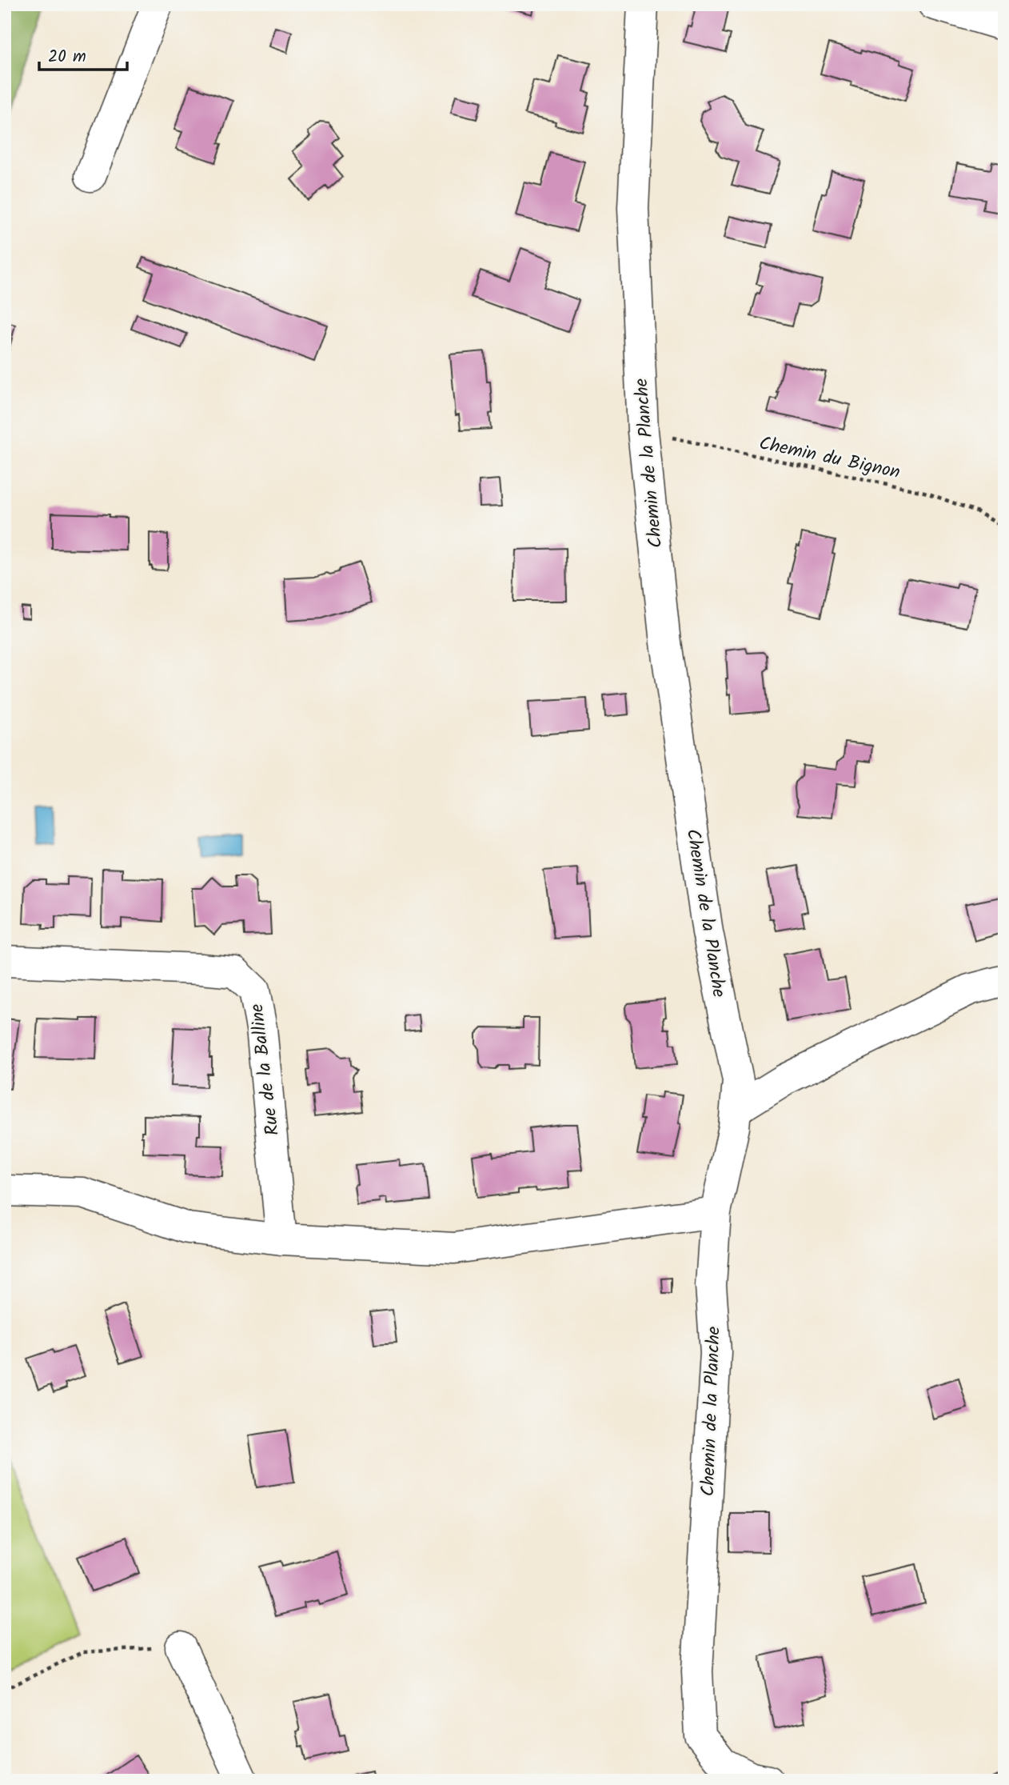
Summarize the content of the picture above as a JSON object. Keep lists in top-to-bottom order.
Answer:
{
  "streets": {
    "street": ["Chemin de la Planche", "Rue de la Balline"],
    "path": ["Chemin du Bignon"]
  },
  "crossings": [
    ["Chemin du Bignon", "Chemin de la Planche"]
  ],
  "scale_bar": "20 m"
}
